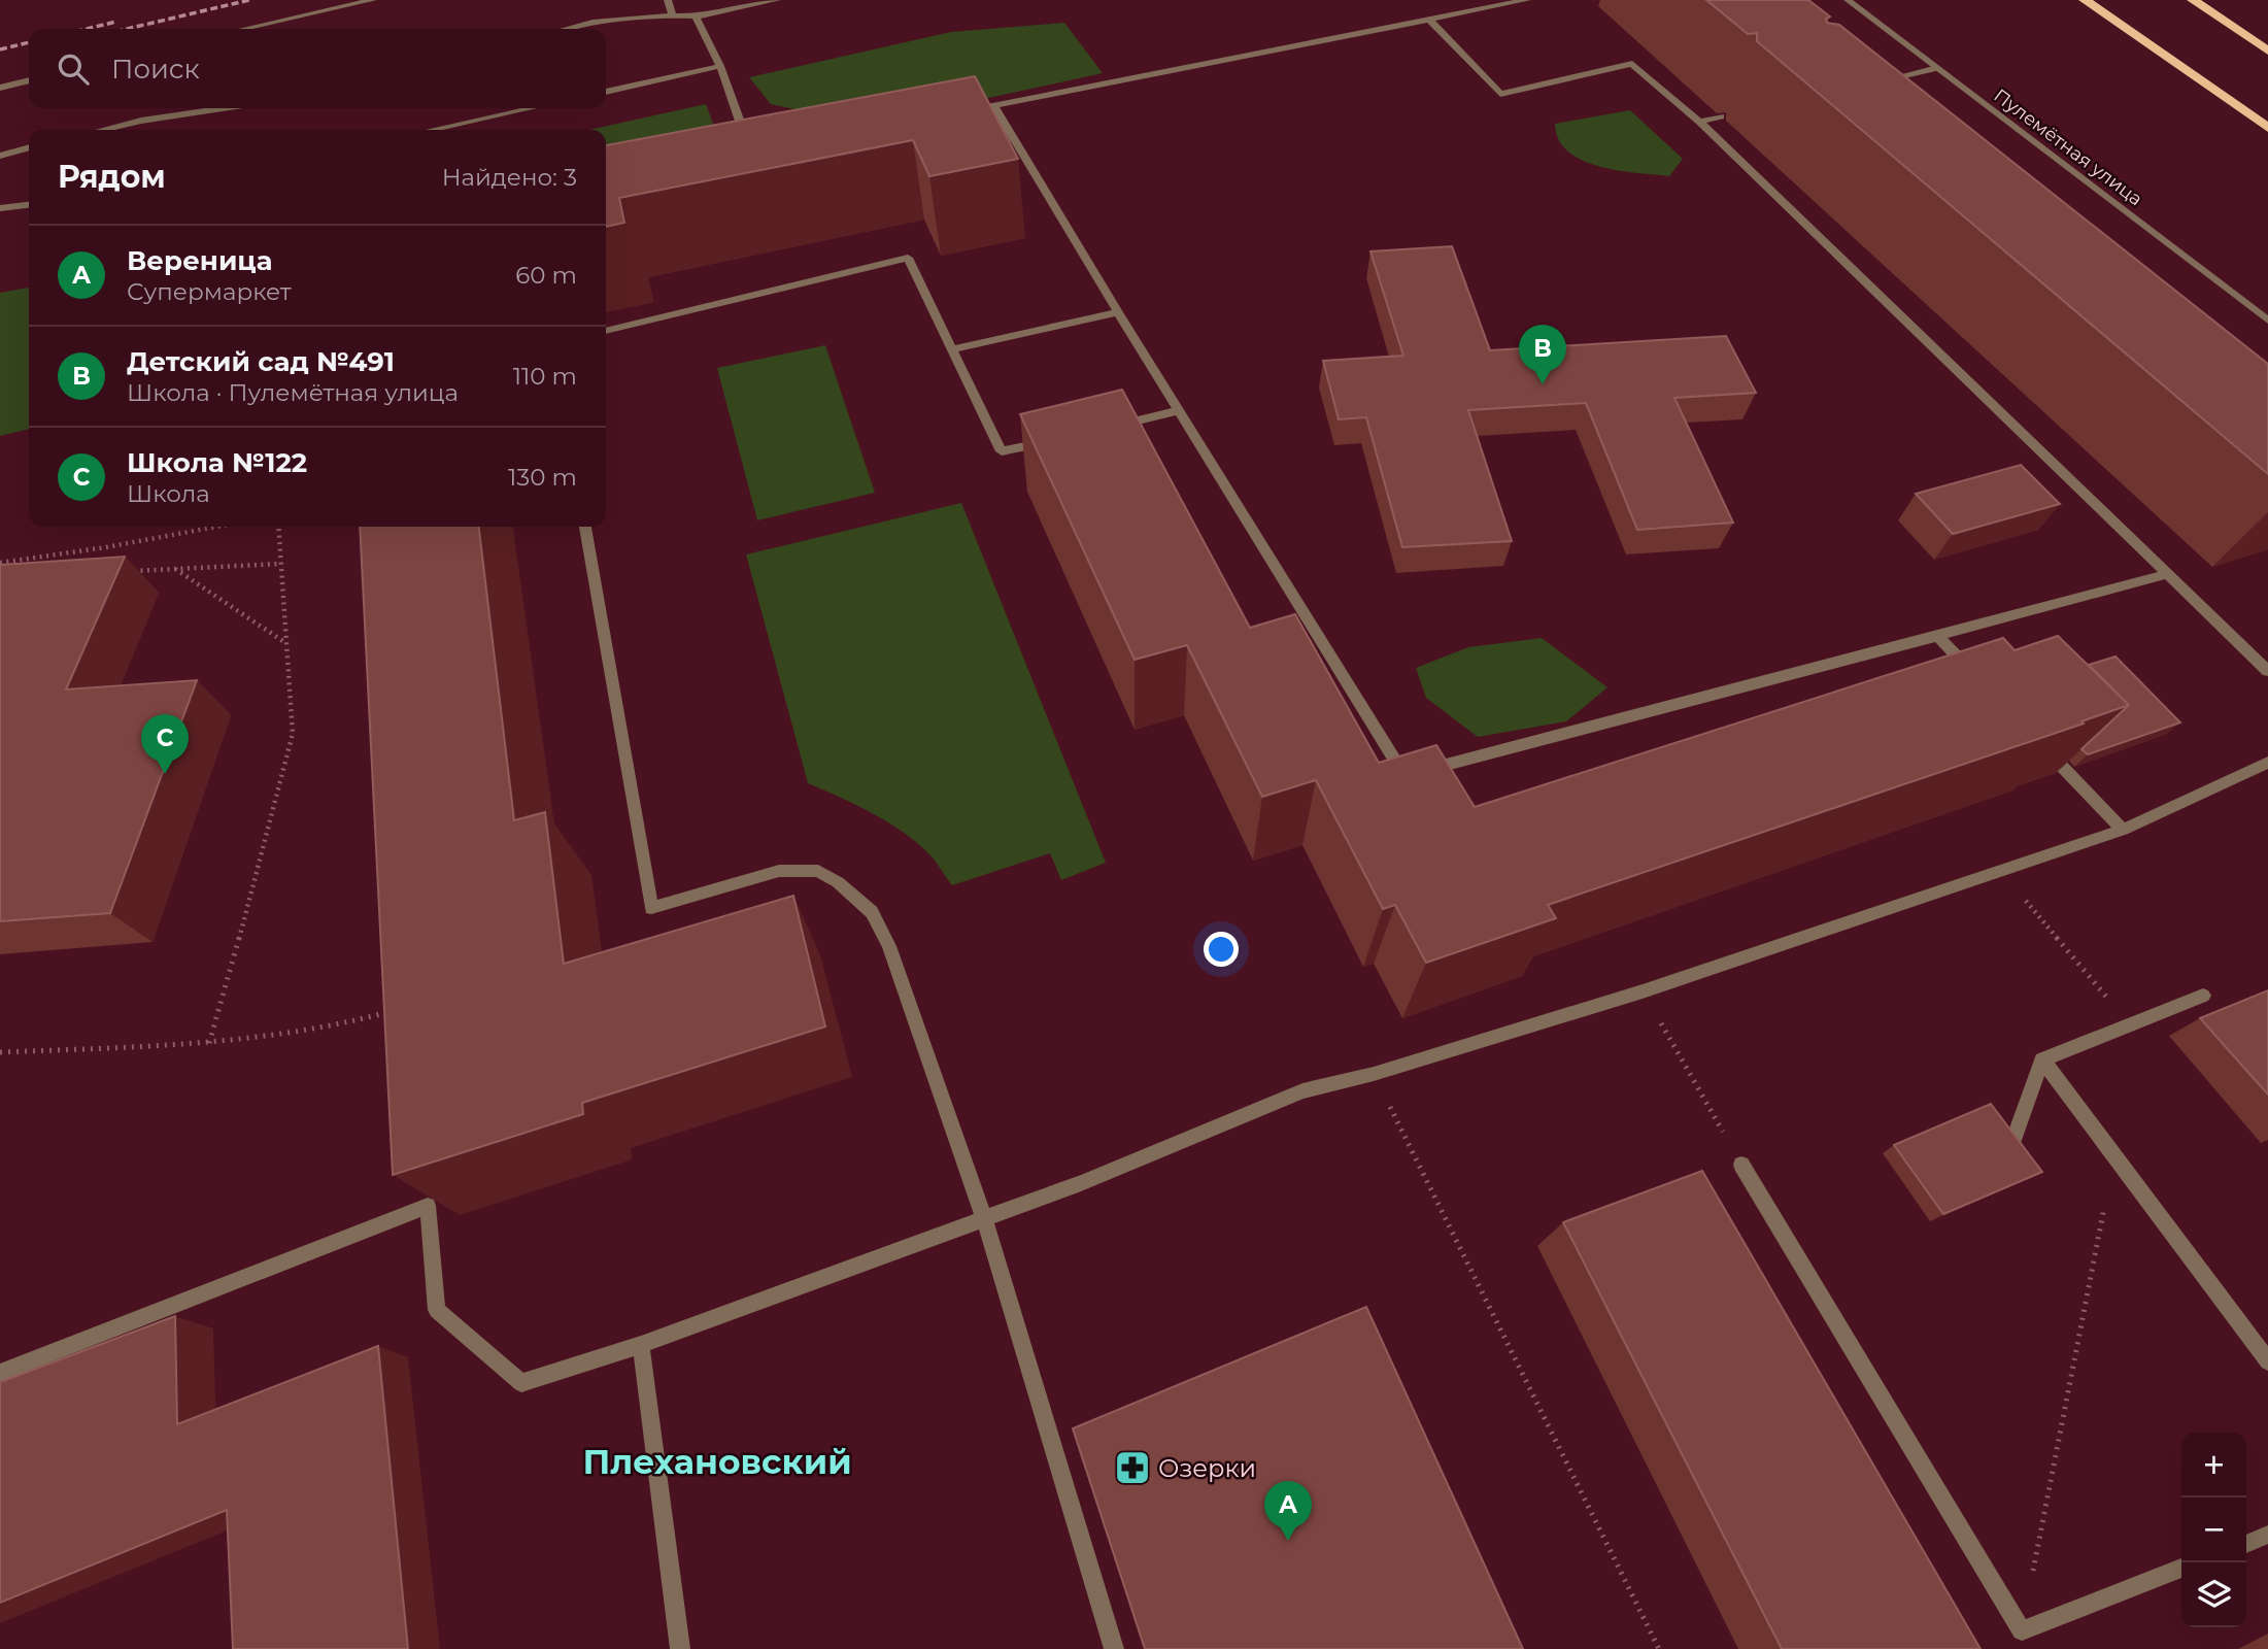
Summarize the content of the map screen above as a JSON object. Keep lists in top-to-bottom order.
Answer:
{
  "streets": {
    "street": ["Пулемётная улица"]
  },
  "districts": ["Плехановский"],
  "places": {
    "pharmacy": ["Озерки"]
  },
  "page": {
    "search": "Поиск",
    "heading": ["Рядом", "Найдено: 3"],
    "list": [
      {
        "mark": "A",
        "name": "Вереница",
        "note": "Супермаркет",
        "value": "60 m"
      },
      {
        "mark": "B",
        "name": "Детский сад №491",
        "note": "Школа · Пулемётная улица",
        "value": "110 m"
      },
      {
        "mark": "C",
        "name": "Школа №122",
        "note": "Школа",
        "value": "130 m"
      }
    ],
    "pins": ["B", "C", "A"],
    "map_buttons": ["+", "−"]
  }
}
